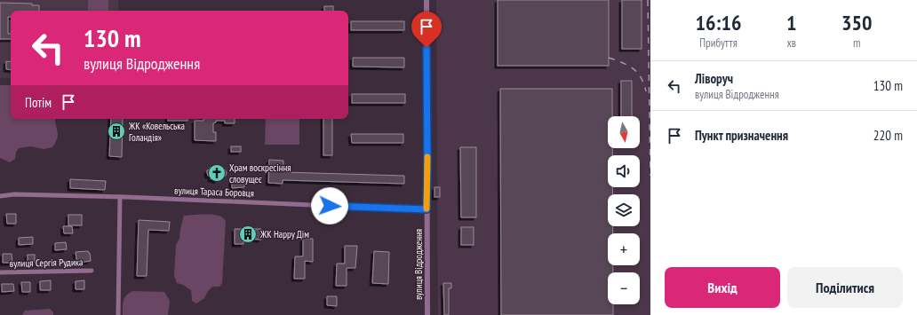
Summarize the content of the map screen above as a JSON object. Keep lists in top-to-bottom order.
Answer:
{
  "streets": {
    "street": ["вулиця Тараса Боровця", "вулиця Сергія Рудика", "вулиця Відродження"]
  },
  "crossings": [
    ["вулиця Тараса Боровця", "вулиця Відродження"]
  ],
  "places": {
    "building": ["ЖК «Ковельська Голандія»", "ЖК Happy Дім"],
    "church": ["Храм воскресіння словущеє"]
  },
  "north": "bottom",
  "page": {
    "eta": [
      "16:16",
      "Прибуття",
      "1",
      "хв",
      "350",
      "m"
    ],
    "turn": ["130 m", "вулиця Відродження"],
    "list": [
      {
        "name": "Ліворуч",
        "note": "вулиця Відродження",
        "value": "130 m"
      },
      {
        "name": "Пункт призначення",
        "value": "220 m"
      }
    ],
    "then": "Потім",
    "map_buttons": ["+", "−"],
    "buttons": ["Вихід", "Поділитися"]
  }
}
